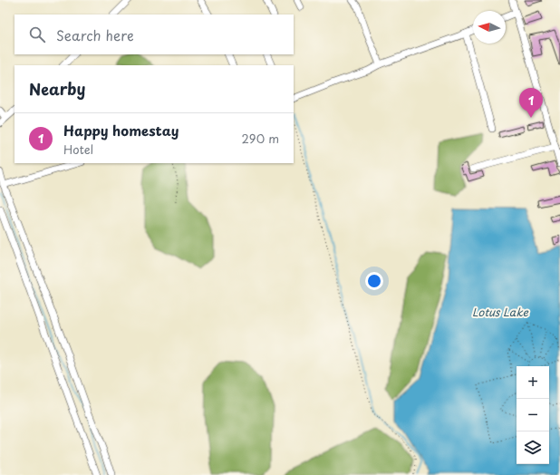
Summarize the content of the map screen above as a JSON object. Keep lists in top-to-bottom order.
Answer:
{
  "water": ["Lotus Lake"],
  "north": "left",
  "page": {
    "search": "Search here",
    "heading": "Nearby",
    "pins": "1",
    "list": [
      {
        "mark": "1",
        "name": "Happy homestay",
        "note": "Hotel",
        "value": "290 m"
      }
    ],
    "map_buttons": ["+", "−"]
  }
}
